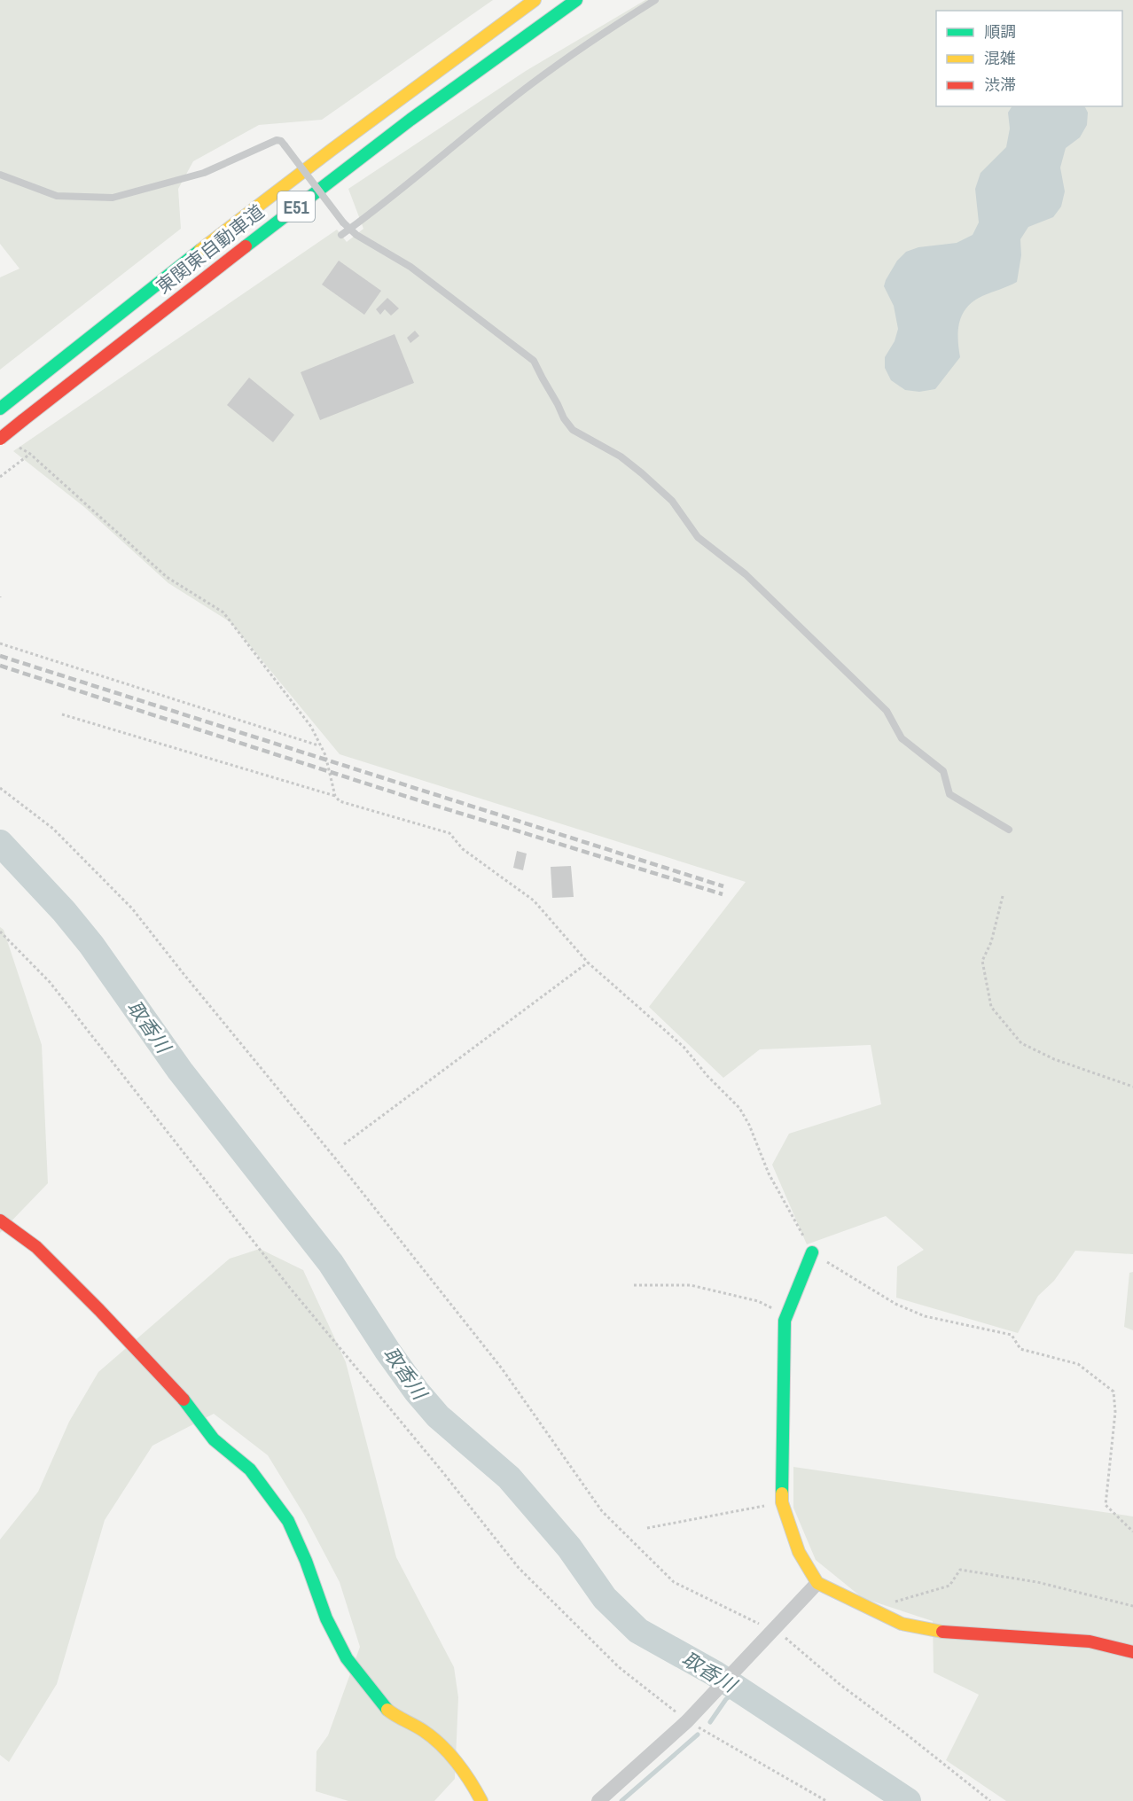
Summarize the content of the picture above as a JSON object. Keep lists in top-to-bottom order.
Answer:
{
  "streets": {
    "main road": ["E51", "東関東自動車道"]
  },
  "water": ["取香川"],
  "legend": ["順調", "混雑", "渋滞"]
}
